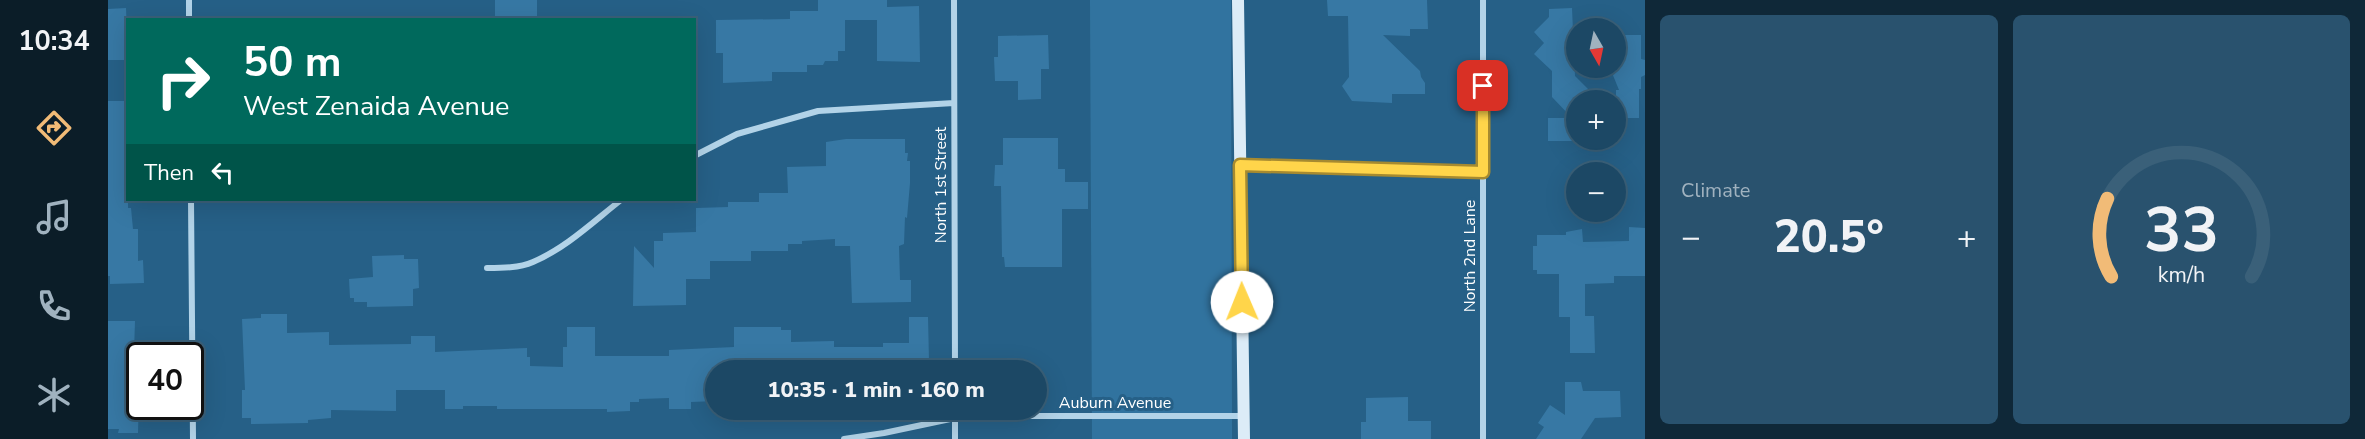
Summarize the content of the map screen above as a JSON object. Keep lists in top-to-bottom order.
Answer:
{
  "streets": {
    "street": ["North 1st Street", "North 2nd Lane", "Auburn Avenue"]
  },
  "north": "bottom",
  "page": {
    "tabs": "10:34",
    "tile": "Climate",
    "map_buttons": ["+", "−"],
    "turn": ["50 m", "West Zenaida Avenue"],
    "then": "Then",
    "heat": ["−", "20.5°", "+"],
    "limit": "40",
    "trip": "10:35 · 1 min · 160 m",
    "gauge": ["33", "km/h"]
  }
}
